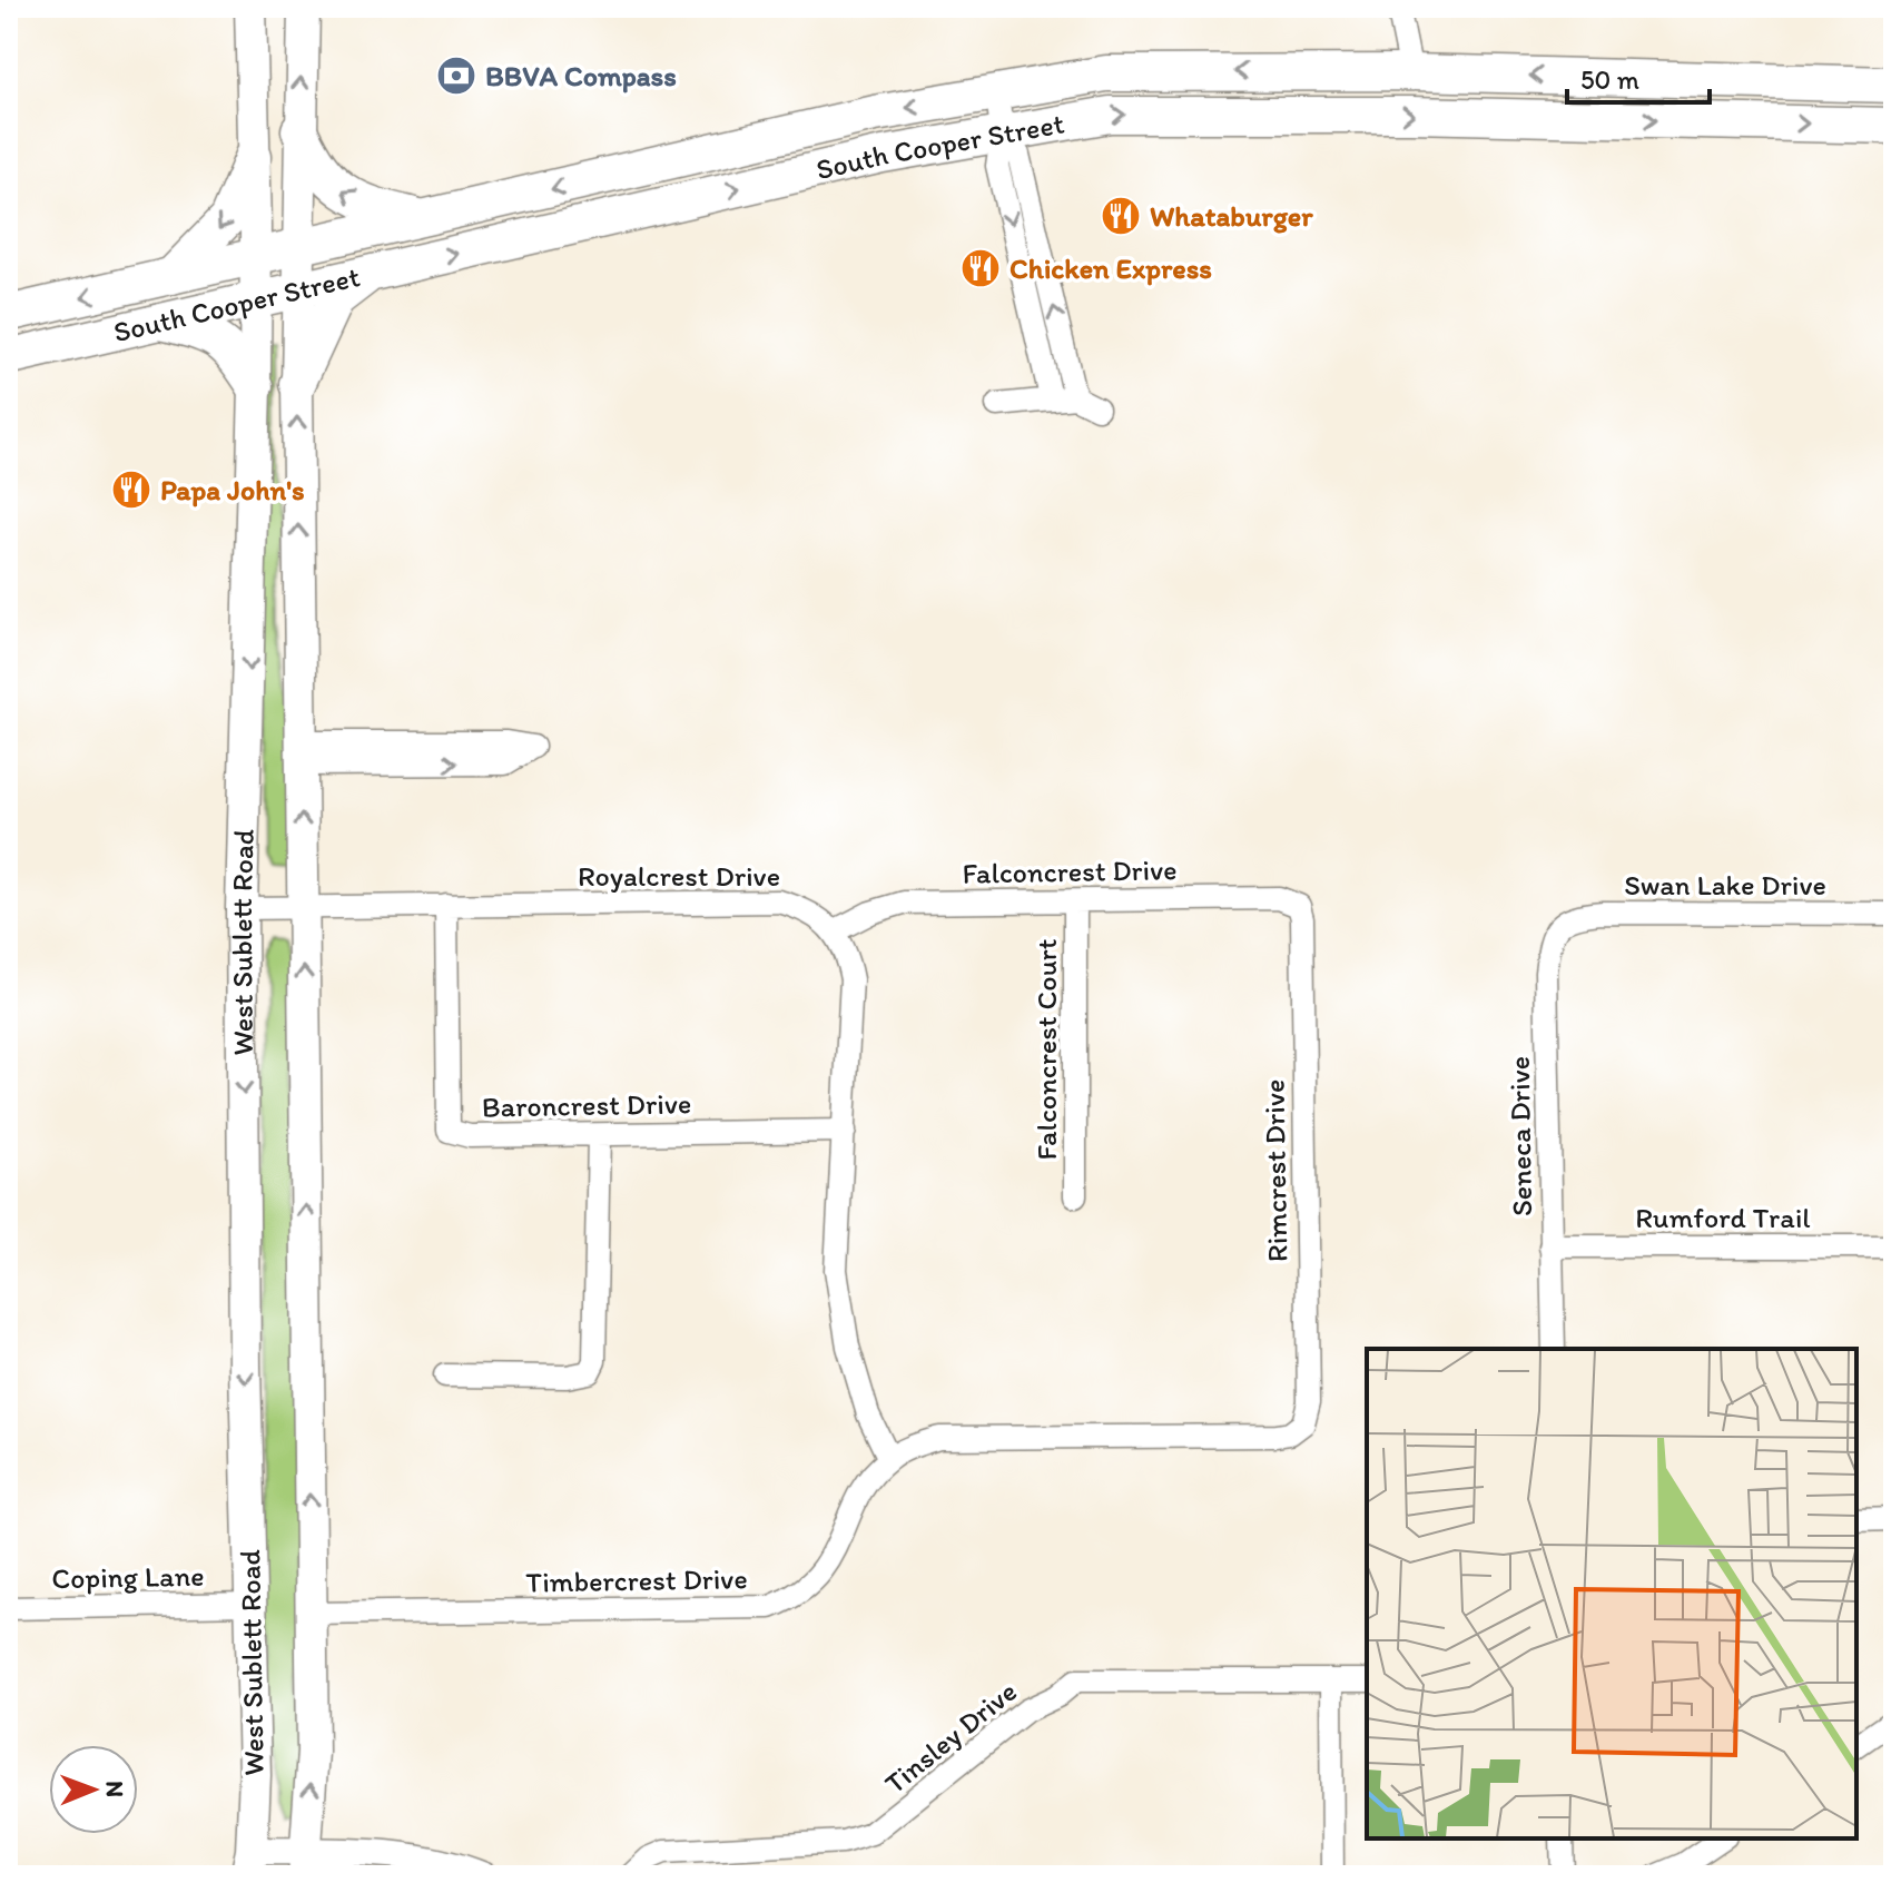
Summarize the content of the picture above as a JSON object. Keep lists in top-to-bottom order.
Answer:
{
  "streets": {
    "main road": ["South Cooper Street", "West Sublett Road"],
    "street": [
      "Falconcrest Drive",
      "Royalcrest Drive",
      "Swan Lake Drive",
      "Falconcrest Court",
      "Baroncrest Drive",
      "Seneca Drive",
      "Rimcrest Drive",
      "Rumford Trail",
      "Coping Lane",
      "Timbercrest Drive",
      "Tinsley Drive"
    ]
  },
  "crossings": [
    ["South Cooper Street", "West Sublett Road"],
    ["Falconcrest Drive", "Royalcrest Drive"],
    ["Falconcrest Drive", "Falconcrest Court"],
    ["Falconcrest Drive", "Rimcrest Drive"],
    ["Royalcrest Drive", "West Sublett Road"],
    ["Royalcrest Drive", "Baroncrest Drive"],
    ["Swan Lake Drive", "Seneca Drive"],
    ["West Sublett Road", "Coping Lane"],
    ["West Sublett Road", "Timbercrest Drive"],
    ["Seneca Drive", "Rumford Trail"],
    ["Rimcrest Drive", "Timbercrest Drive"]
  ],
  "places": {
    "bank": ["BBVA Compass"],
    "restaurant": ["Whataburger", "Chicken Express", "Papa John's"]
  },
  "scale_bar": "50 m",
  "north": "right"
}
